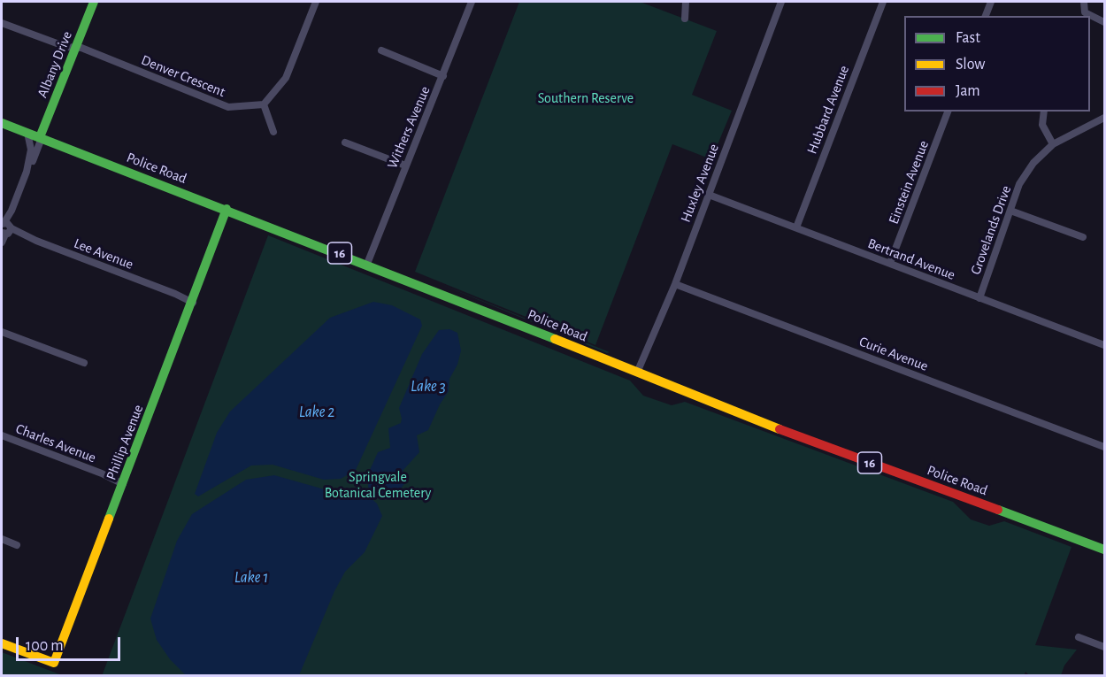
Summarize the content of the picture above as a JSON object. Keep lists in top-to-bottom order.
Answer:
{
  "streets": {
    "main road": [
      "Albany Drive",
      "Police Road",
      "16",
      "Phillip Avenue"
    ],
    "street": [
      "Denver Crescent",
      "Hubbard Avenue",
      "Withers Avenue",
      "Einstein Avenue",
      "Huxley Avenue",
      "Grovelands Drive",
      "Lee Avenue",
      "Bertrand Avenue",
      "Curie Avenue",
      "Charles Avenue"
    ]
  },
  "crossings": [
    ["Albany Drive", "Denver Crescent"],
    ["Albany Drive", "Police Road"],
    ["Hubbard Avenue", "Bertrand Avenue"],
    ["Withers Avenue", "Police Road"],
    ["Police Road", "Huxley Avenue"],
    ["Police Road", "Phillip Avenue"],
    ["Einstein Avenue", "Bertrand Avenue"],
    ["Huxley Avenue", "Bertrand Avenue"],
    ["Huxley Avenue", "Curie Avenue"],
    ["Grovelands Drive", "Bertrand Avenue"],
    ["Lee Avenue", "Phillip Avenue"],
    ["Phillip Avenue", "Charles Avenue"]
  ],
  "water": ["Lake 3", "Lake 2", "Lake 1"],
  "parks": ["Southern Reserve", "Springvale Botanical Cemetery"],
  "legend": ["Fast", "Slow", "Jam"],
  "scale_bar": "100 m"
}
